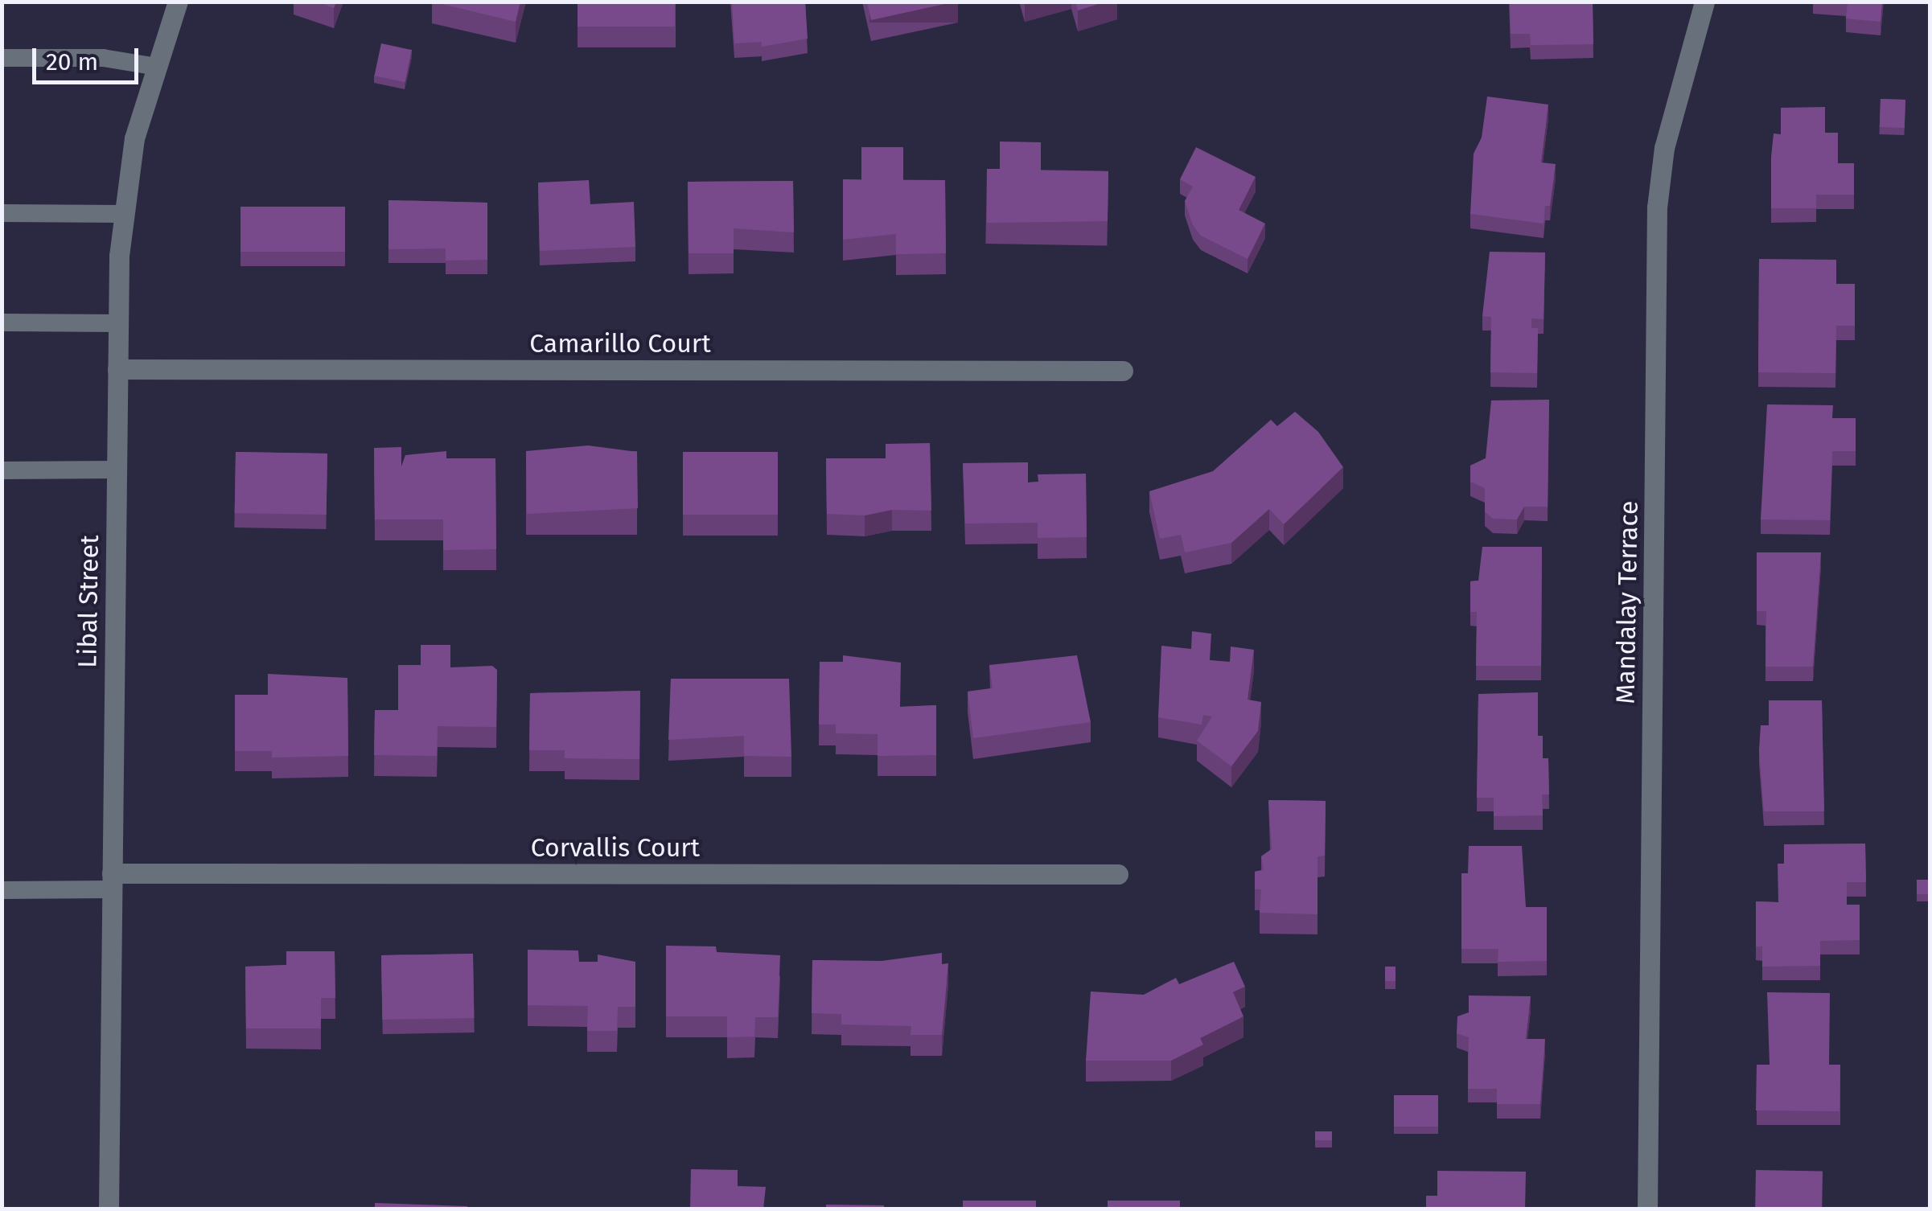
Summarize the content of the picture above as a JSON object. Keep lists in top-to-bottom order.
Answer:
{
  "streets": {
    "street": [
      "Camarillo Court",
      "Libal Street",
      "Mandalay Terrace",
      "Corvallis Court"
    ]
  },
  "crossings": [
    ["Camarillo Court", "Libal Street"],
    ["Libal Street", "Corvallis Court"]
  ],
  "scale_bar": "20 m"
}
